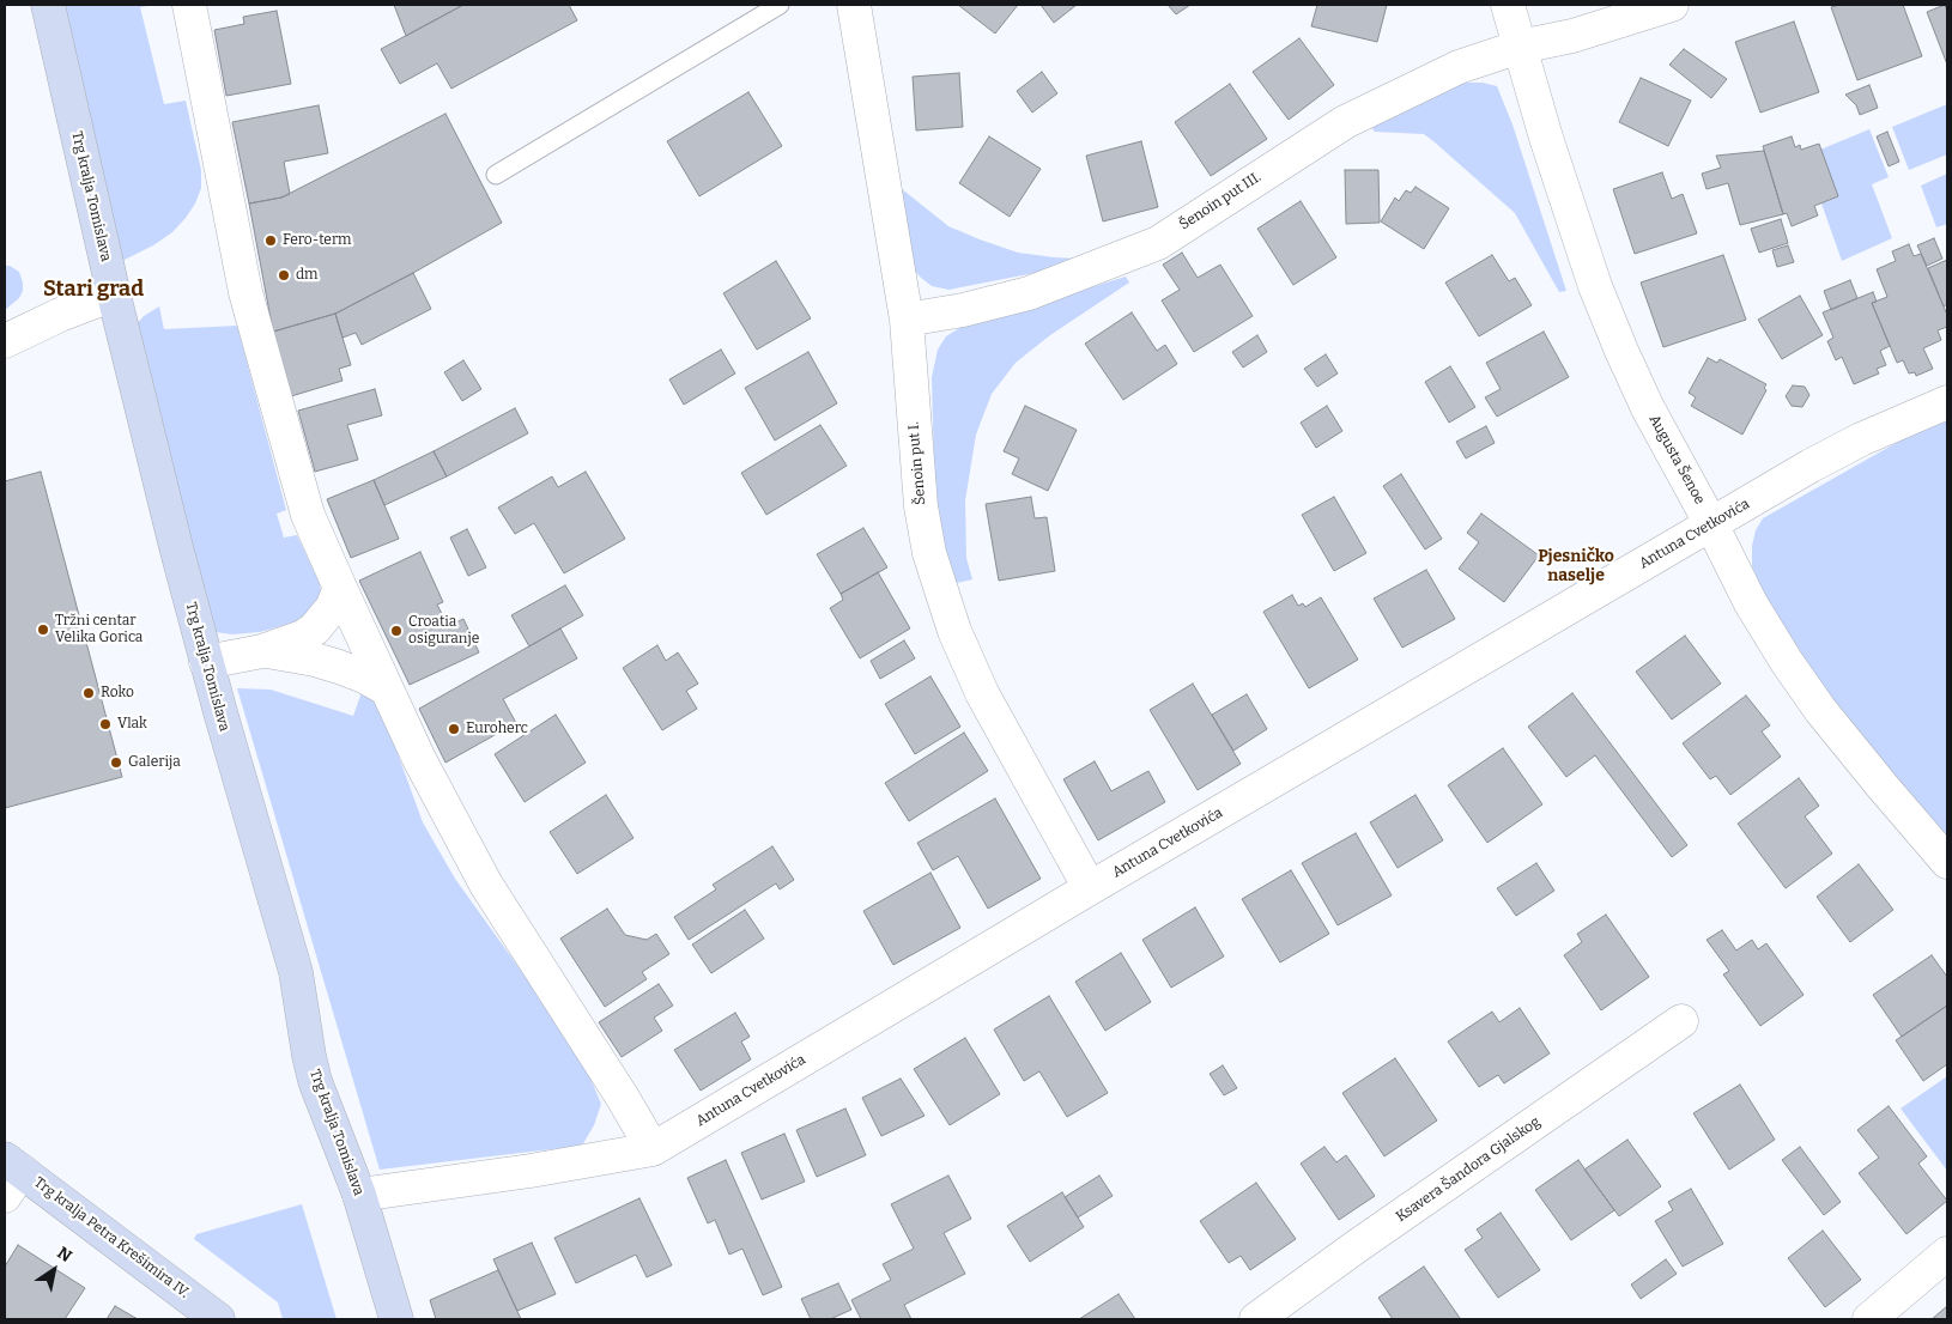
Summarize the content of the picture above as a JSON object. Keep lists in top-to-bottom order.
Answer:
{
  "streets": {
    "main road": ["Trg kralja Tomislava", "Trg kralja Petra Krešimira IV."],
    "street": [
      "Šenoin put III.",
      "Augusta Šenoe",
      "Šenoin put I.",
      "Antuna Cvetkovića",
      "Ksavera Šandora Gjalskog"
    ]
  },
  "crossings": [
    ["Trg kralja Tomislava", "Antuna Cvetkovića"],
    ["Šenoin put III.", "Augusta Šenoe"],
    ["Šenoin put III.", "Šenoin put I."],
    ["Augusta Šenoe", "Antuna Cvetkovića"],
    ["Šenoin put I.", "Antuna Cvetkovića"]
  ],
  "districts": ["Stari grad", "Pjesničko naselje"],
  "places": [
    "Fero-term",
    "dm",
    "Tržni centar Velika Gorica",
    "Croatia osiguranje",
    "Roko",
    "Vlak",
    "Euroherc",
    "Galerija"
  ],
  "north": "top right"
}
